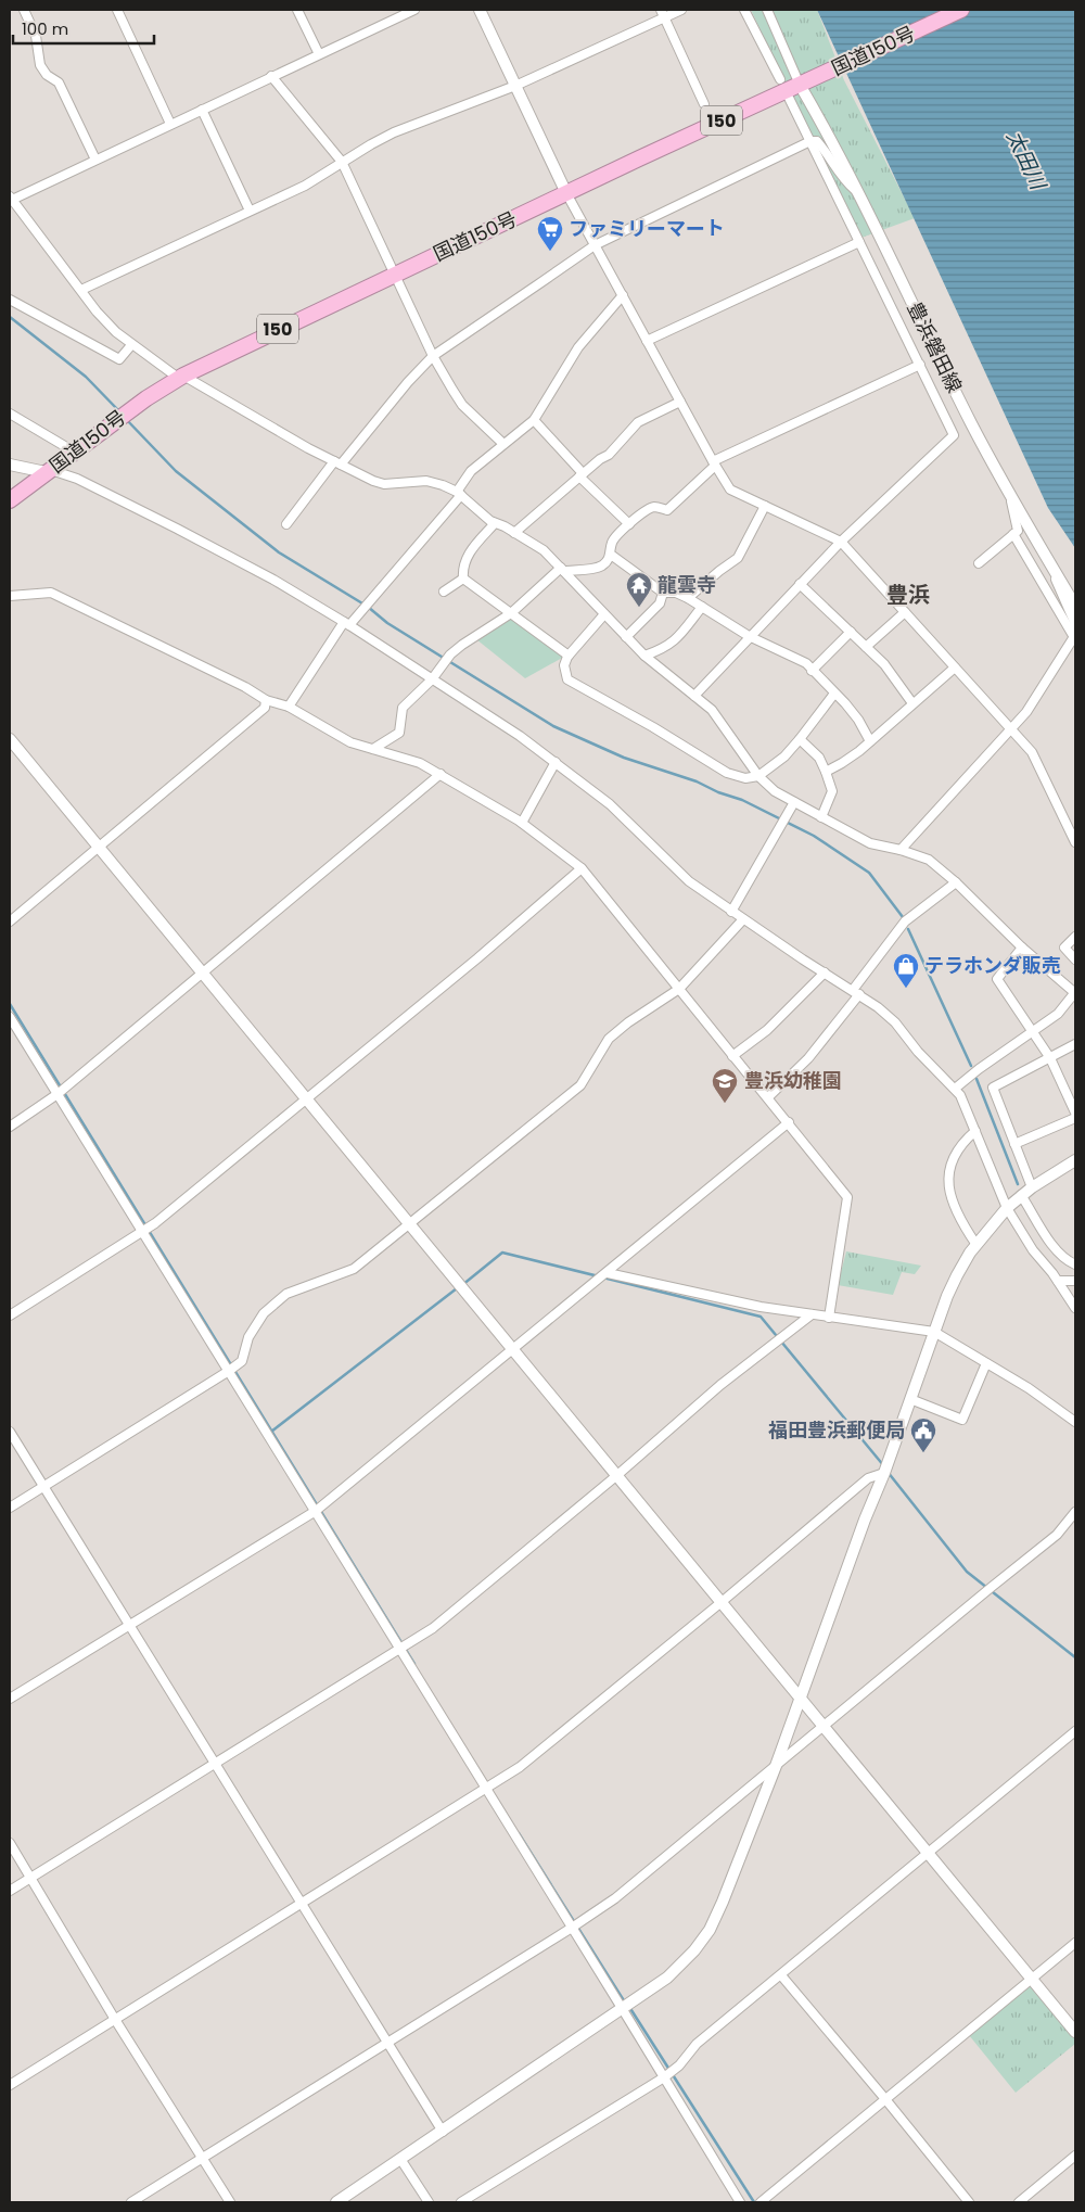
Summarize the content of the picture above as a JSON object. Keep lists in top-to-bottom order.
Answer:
{
  "streets": {
    "highway": ["国道150号", "150"],
    "street": ["豊浜磐田線"]
  },
  "crossings": [
    ["国道150号", "豊浜磐田線"]
  ],
  "districts": ["豊浜"],
  "water": ["太田川"],
  "places": {
    "supermarket": ["ファミリーマート"],
    "temple": ["龍雲寺"],
    "shop": ["テラホンダ販売"],
    "school or university": ["豊浜幼稚園"],
    "public building": ["福田豊浜郵便局"]
  },
  "scale_bar": "100 m"
}
